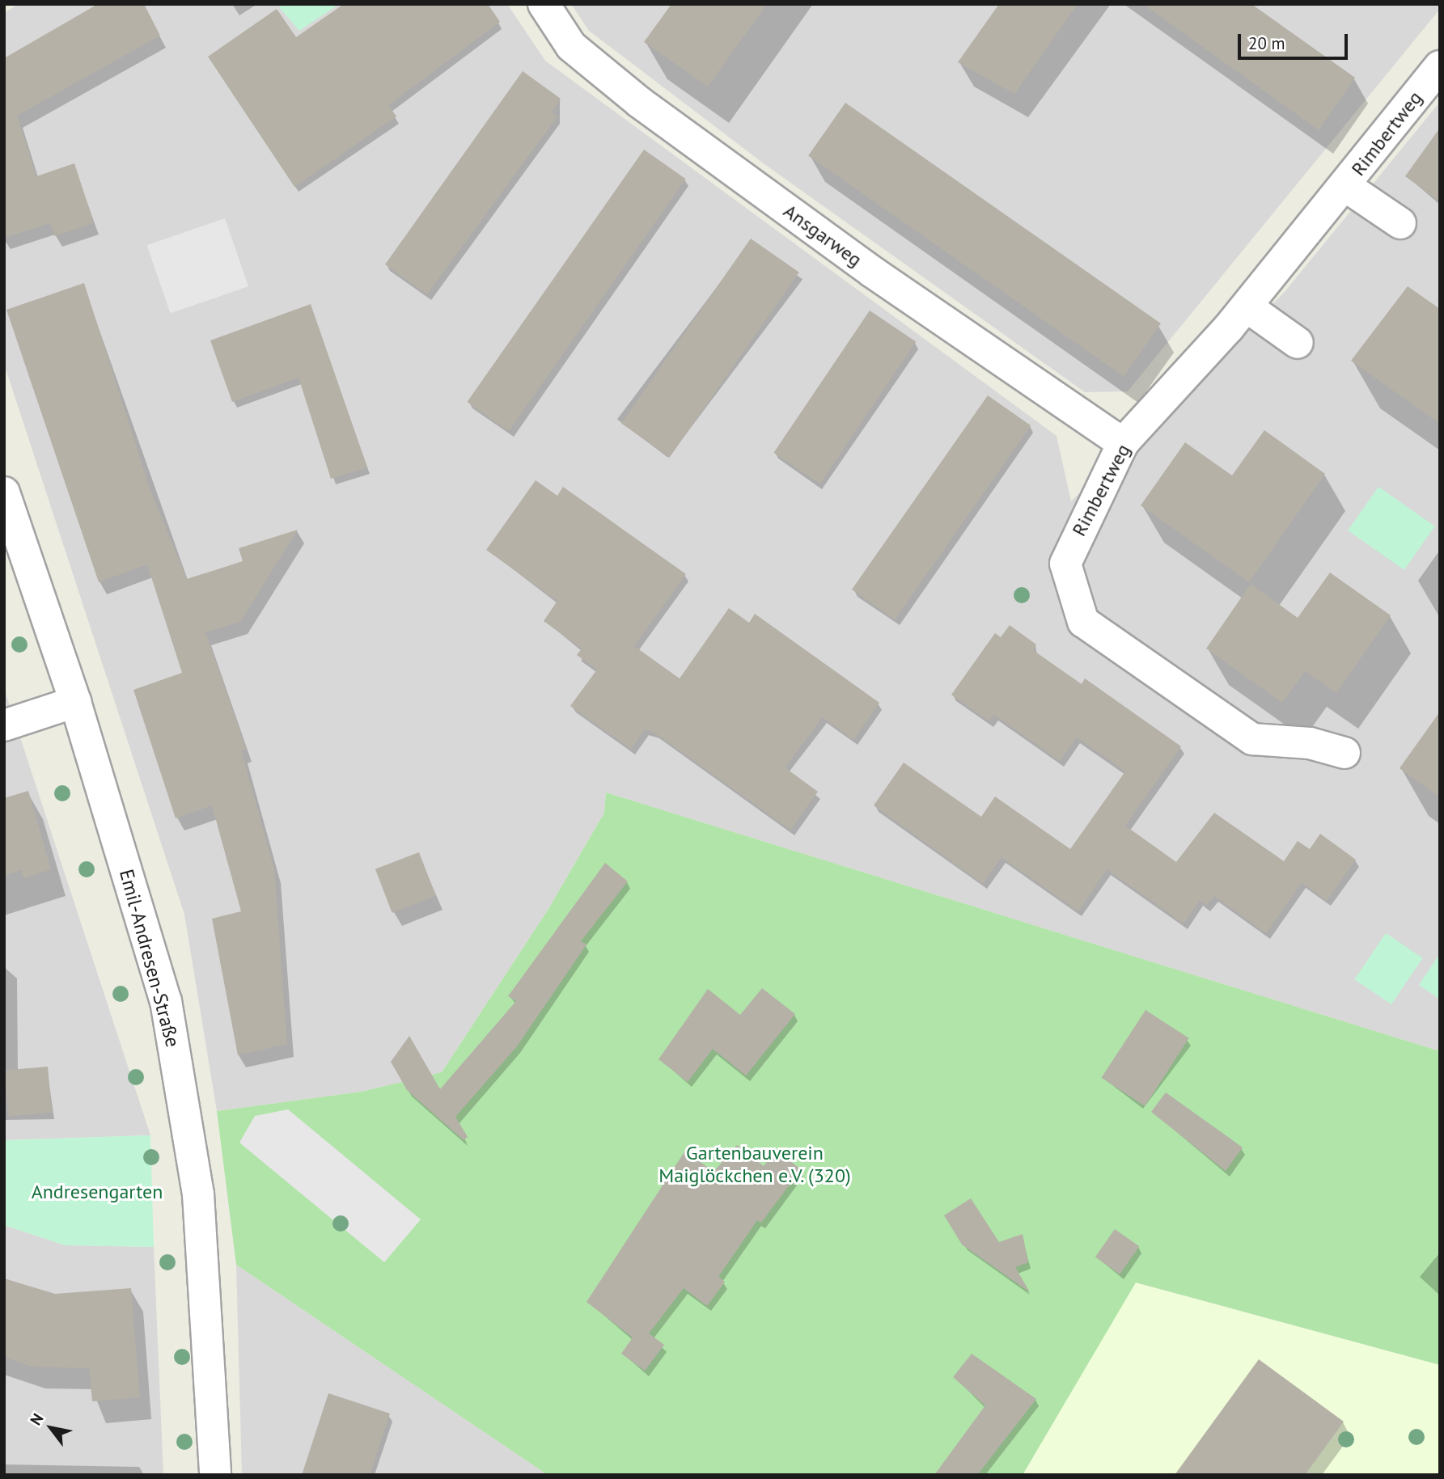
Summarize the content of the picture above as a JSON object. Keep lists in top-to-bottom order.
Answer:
{
  "streets": {
    "street": ["Rimbertweg", "Ansgarweg", "Emil-Andresen-Straße"]
  },
  "crossings": [
    ["Rimbertweg", "Ansgarweg"]
  ],
  "parks": ["Gartenbauverein Maiglöckchen e.V. (320)", "Andresengarten"],
  "scale_bar": "20 m",
  "north": "top left"
}
